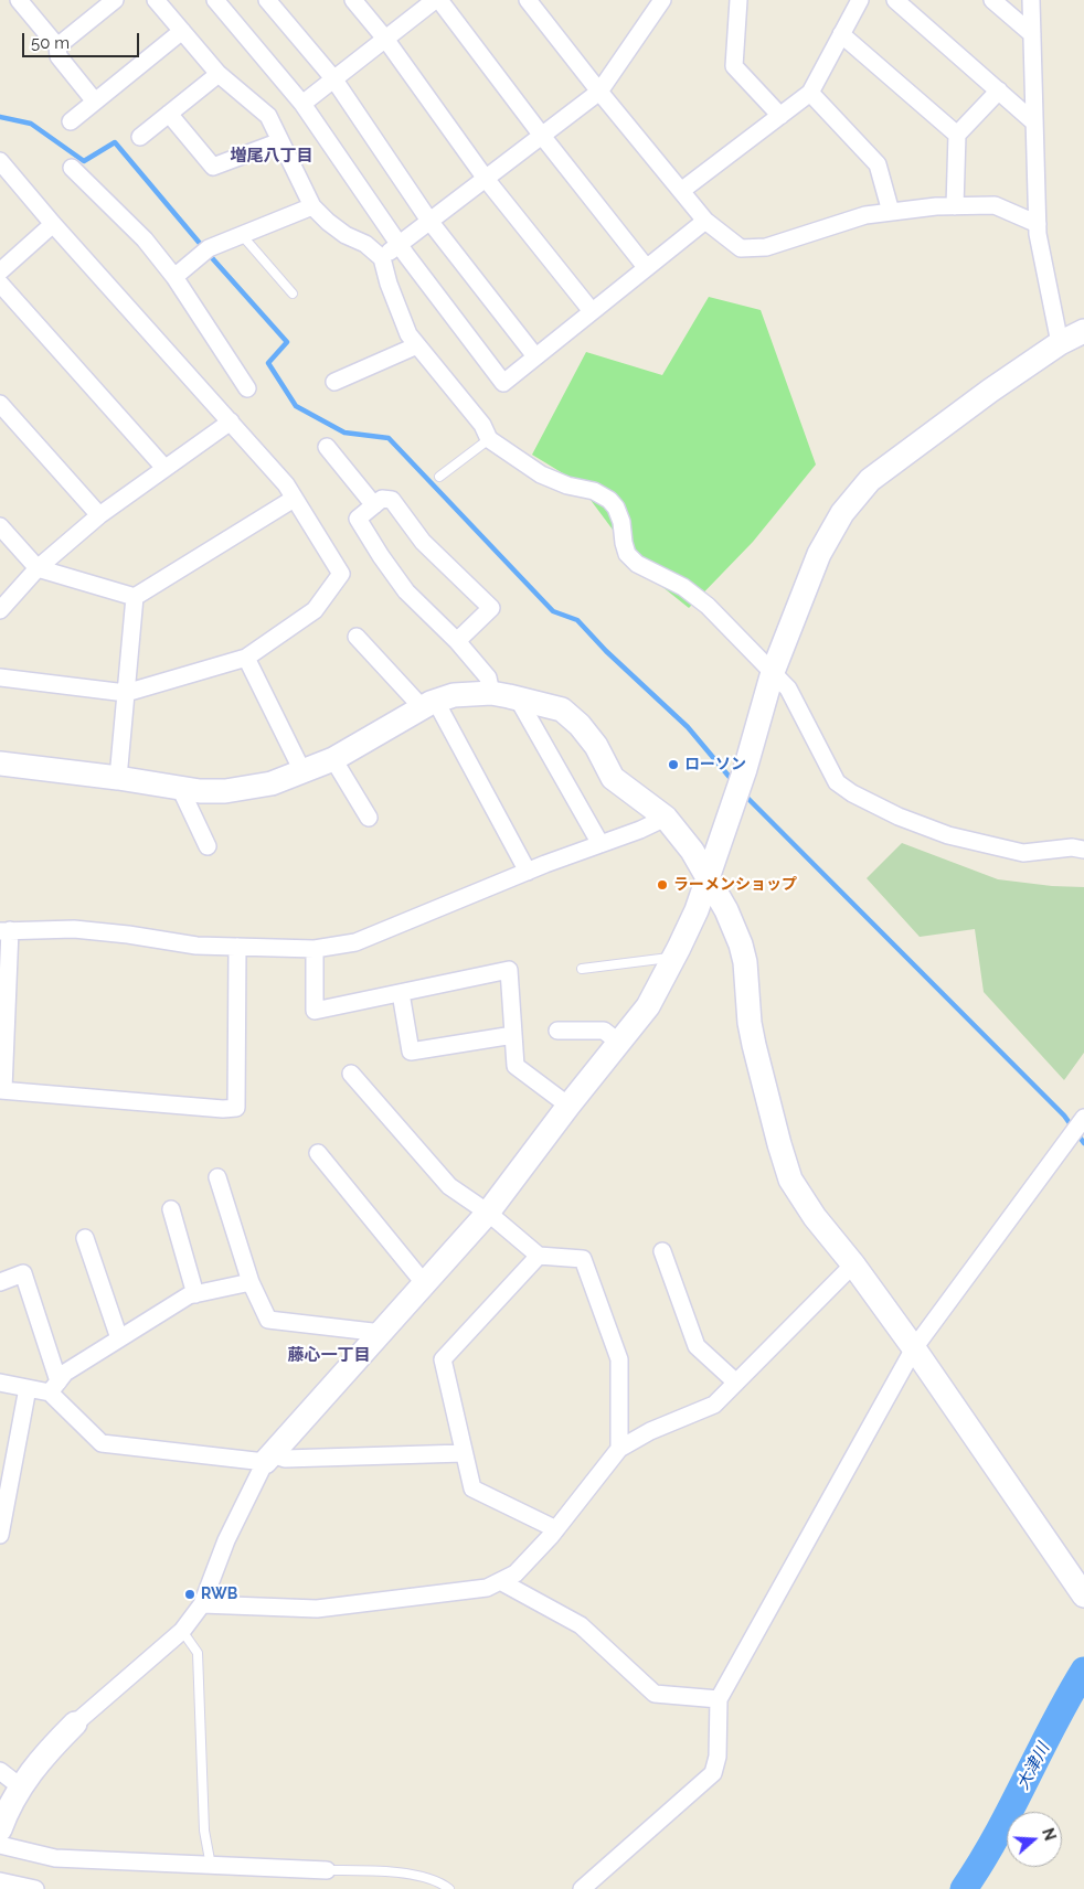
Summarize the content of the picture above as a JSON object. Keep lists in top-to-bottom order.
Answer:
{
  "districts": ["増尾八丁目", "藤心一丁目"],
  "water": ["大津川"],
  "places": ["ローソン", "ラーメンショップ", "RWB"],
  "scale_bar": "50 m",
  "north": "right"
}
